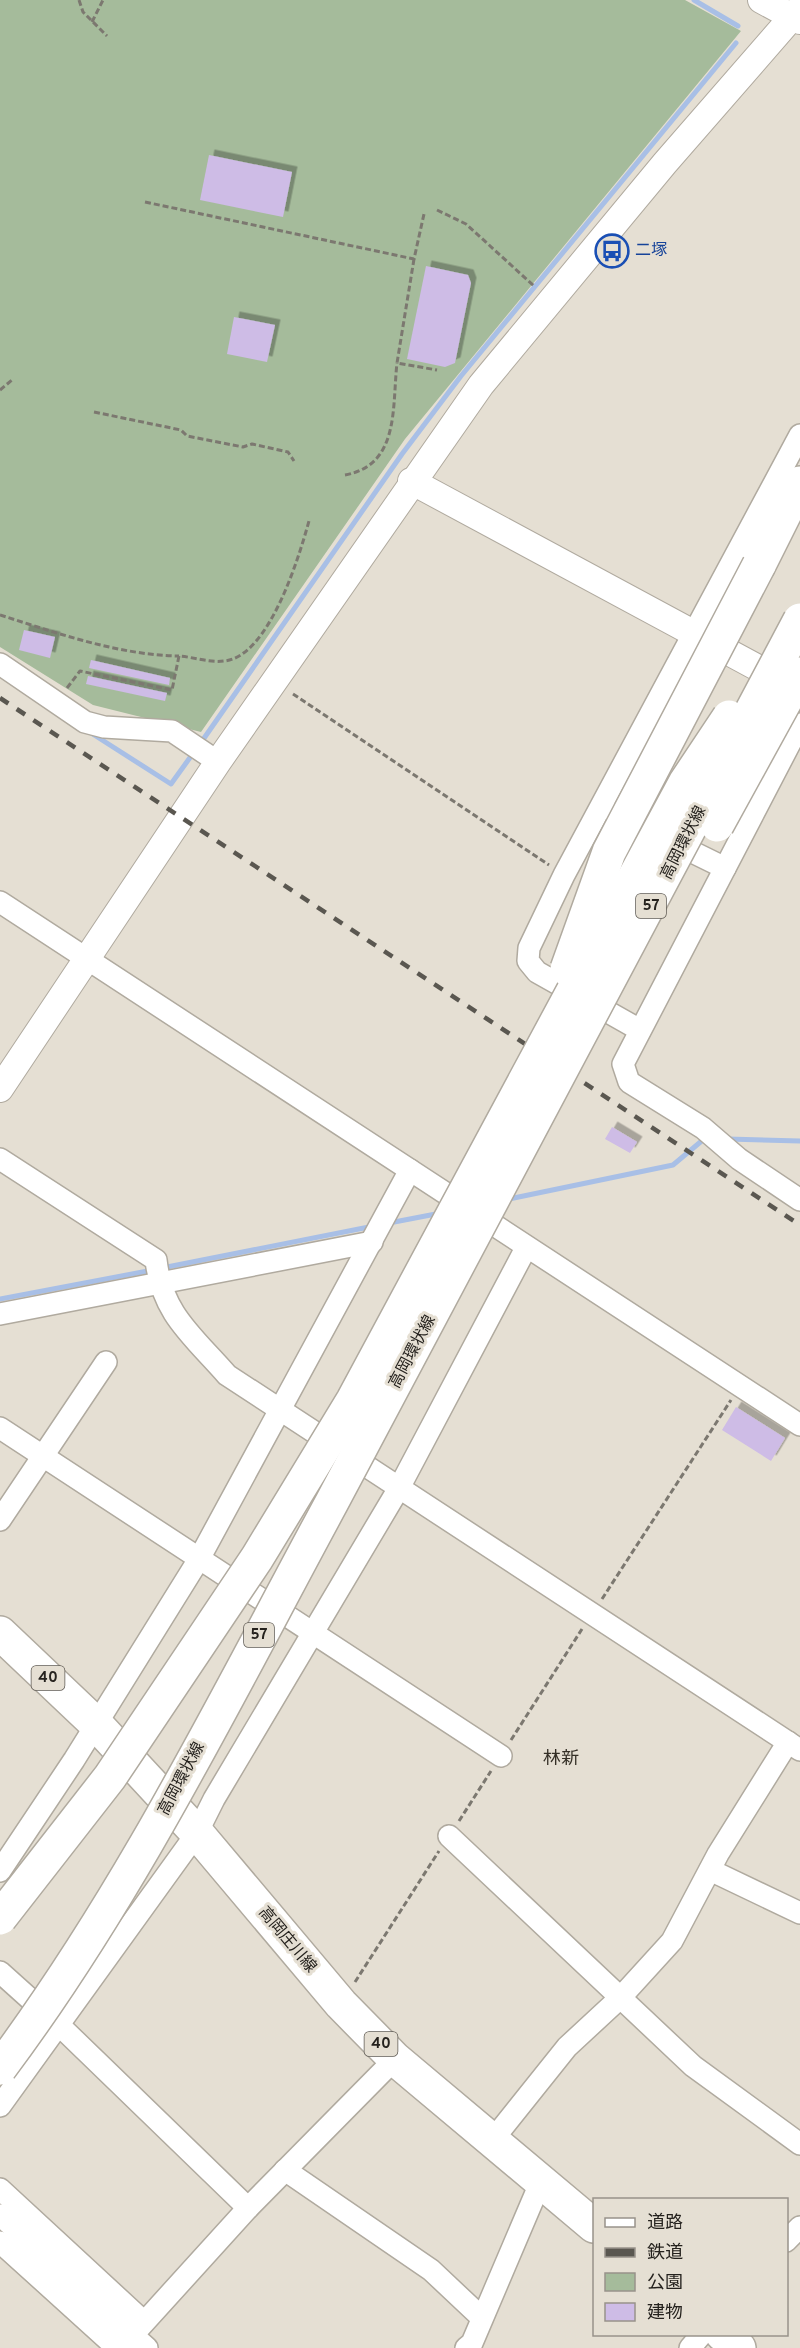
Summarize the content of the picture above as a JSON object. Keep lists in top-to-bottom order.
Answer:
{
  "streets": {
    "main road": [
      "高岡環状線",
      "57",
      "40",
      "高岡庄川線"
    ]
  },
  "crossings": [
    ["高岡環状線", "57"]
  ],
  "districts": ["林新"],
  "places": {
    "bus stop": ["二塚"]
  },
  "legend": [
    "道路",
    "鉄道",
    "公園",
    "建物"
  ]
}
